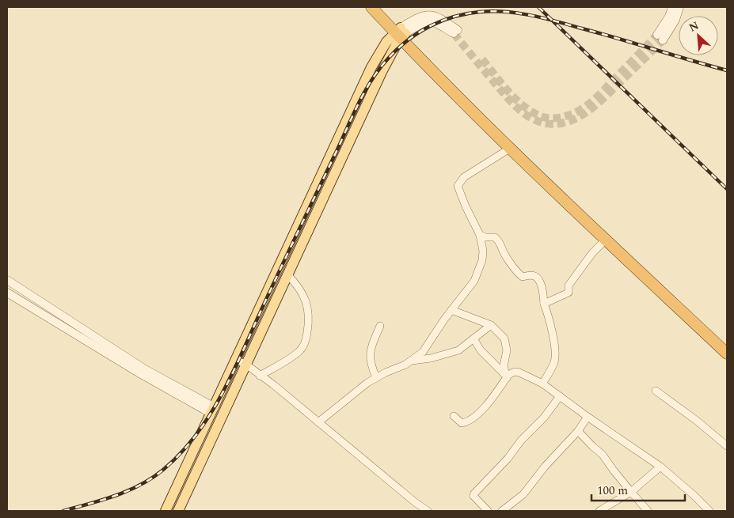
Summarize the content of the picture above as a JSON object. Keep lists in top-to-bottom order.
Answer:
{
  "scale_bar": "100 m",
  "north": "top left"
}
